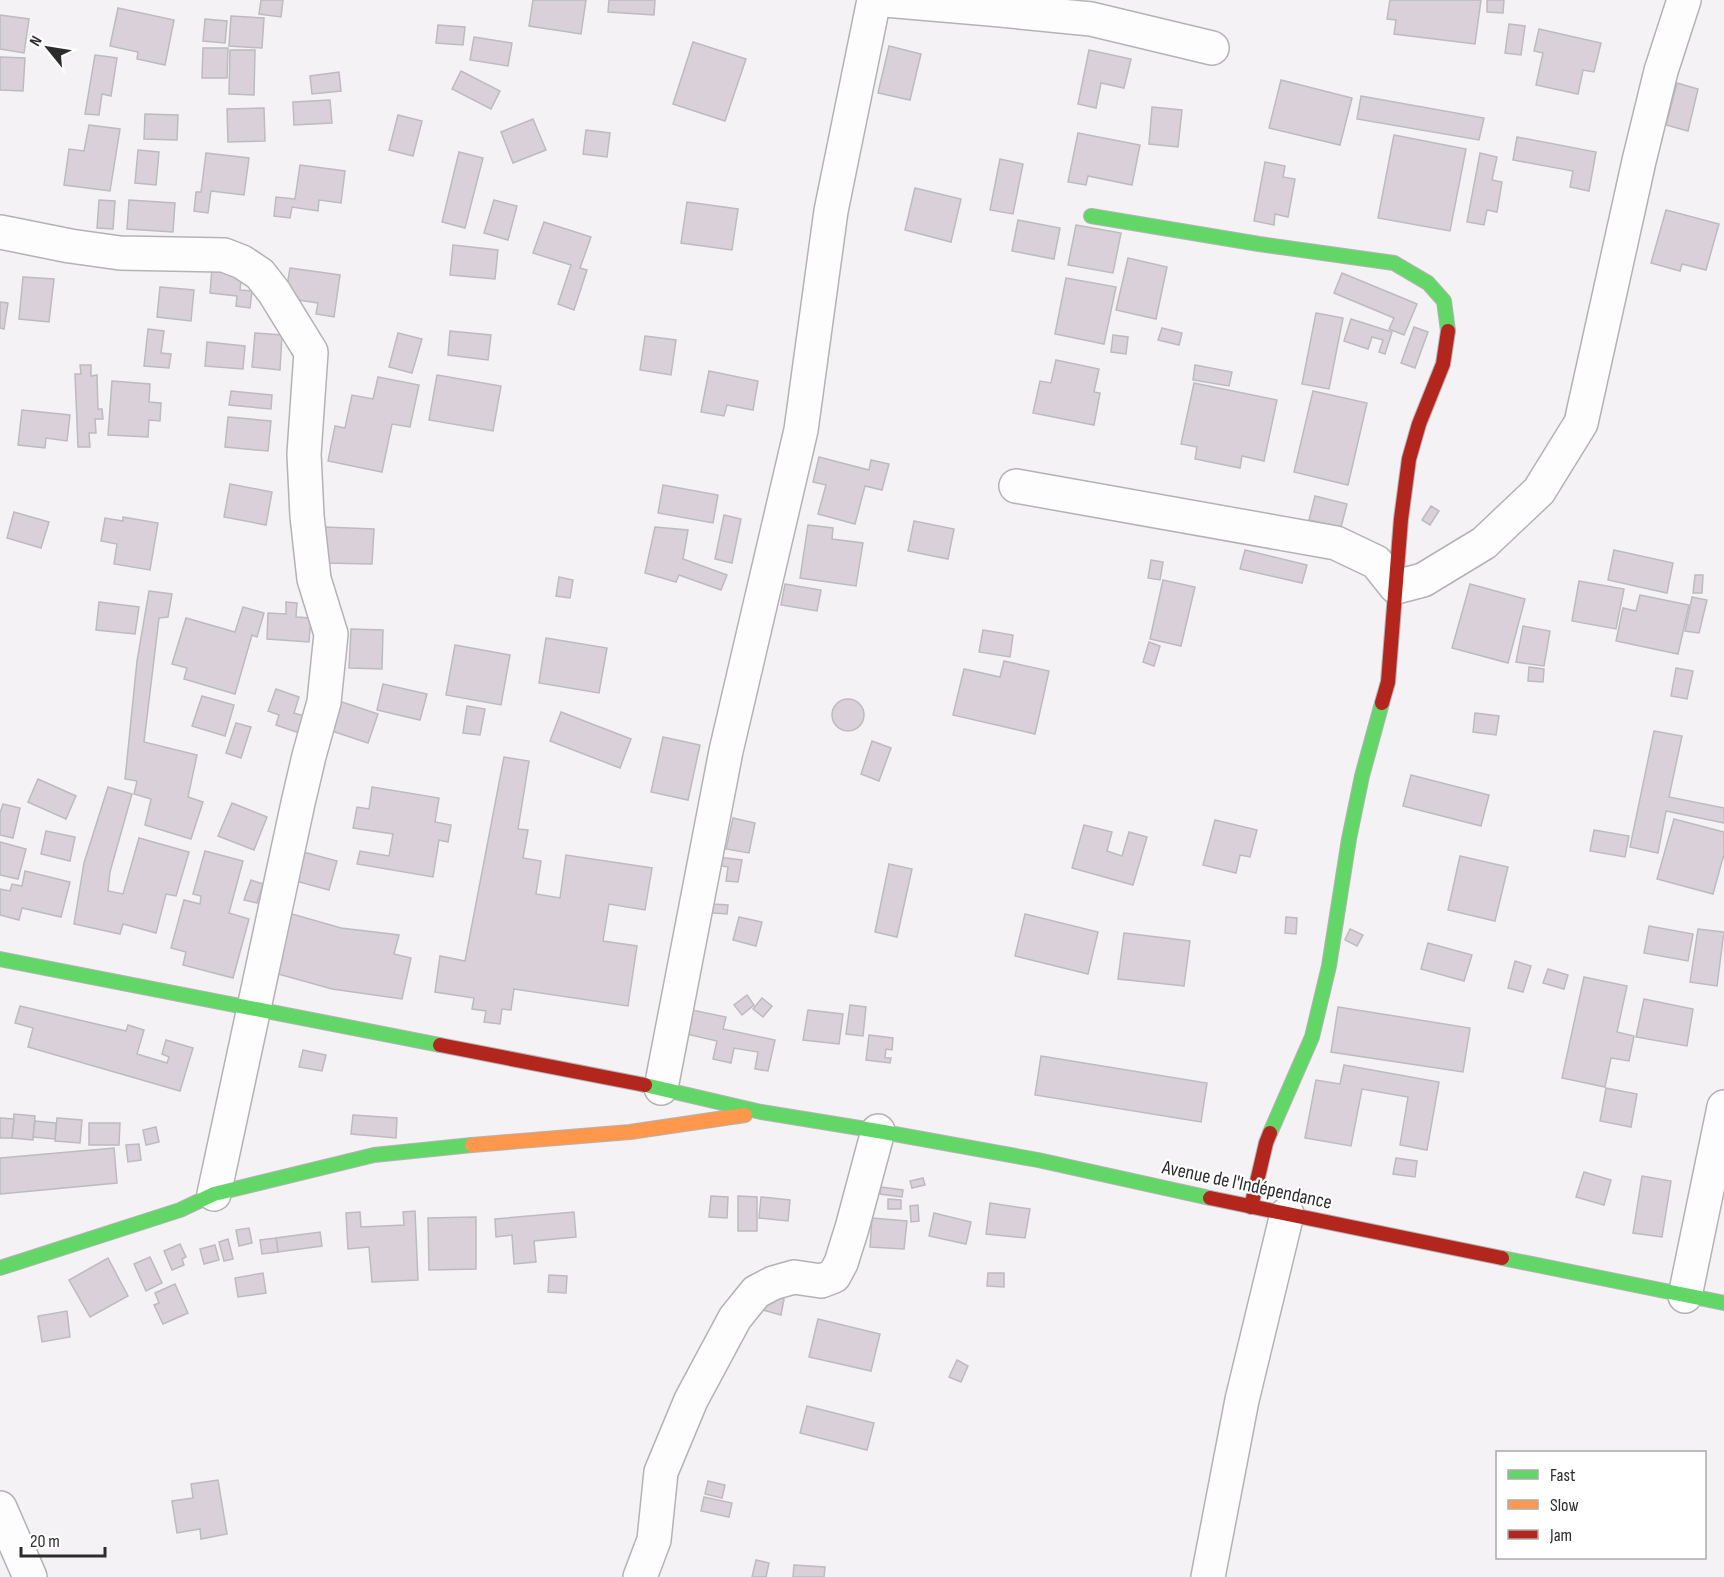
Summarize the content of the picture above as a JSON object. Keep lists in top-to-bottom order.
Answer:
{
  "streets": {
    "main road": ["Avenue de l'Indépendance"]
  },
  "legend": ["Fast", "Slow", "Jam"],
  "scale_bar": "20 m",
  "north": "top left"
}
